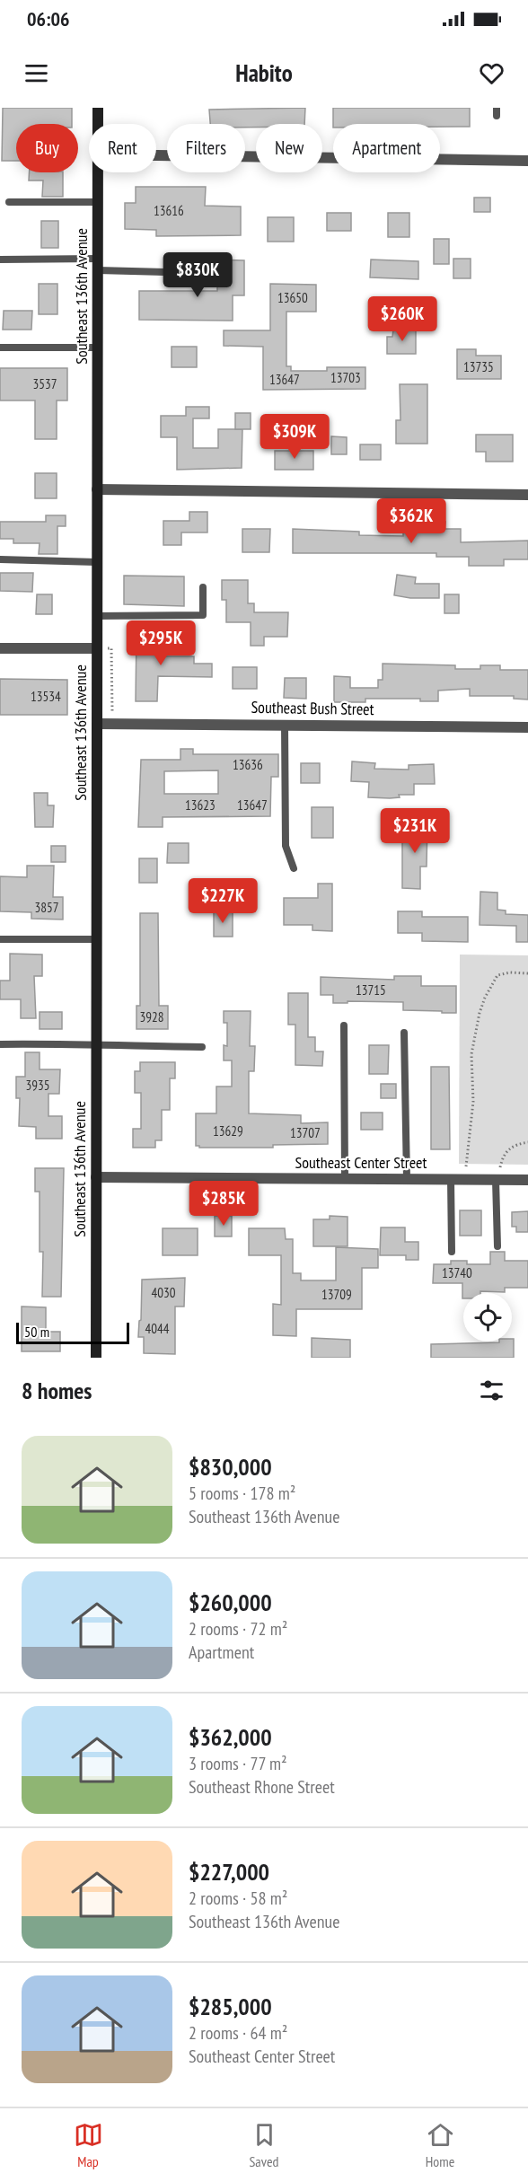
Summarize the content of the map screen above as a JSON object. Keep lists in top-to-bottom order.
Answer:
{
  "streets": {
    "street": ["Southeast 136th Avenue", "Southeast Bush Street", "Southeast Center Street"]
  },
  "crossings": [
    ["Southeast 136th Avenue", "Southeast Bush Street"],
    ["Southeast 136th Avenue", "Southeast Center Street"]
  ],
  "house_numbers": [
    "13616",
    "13650",
    "13735",
    "13703",
    "13647",
    "3537",
    "13534",
    "13636",
    "13623",
    "13647",
    "3857",
    "13715",
    "3928",
    "3935",
    "13629",
    "13707",
    "13740",
    "4030",
    "13709",
    "4044"
  ],
  "scale_bar": "50 m",
  "page": {
    "status": "06:06",
    "header": "Habito",
    "chip": [
      "Buy",
      "Rent",
      "Filters",
      "New",
      "Apartment"
    ],
    "price": [
      "$830K",
      "$260K",
      "$309K",
      "$362K",
      "$295K",
      "$231K",
      "$227K",
      "$285K"
    ],
    "scale": "50 m",
    "heading": "8 homes",
    "list": [
      {
        "name": "$830,000",
        "note": "5 rooms · 178 m² · Southeast 136th Avenue"
      },
      {
        "name": "$260,000",
        "note": "2 rooms · 72 m² · Apartment"
      },
      {
        "name": "$362,000",
        "note": "3 rooms · 77 m² · Southeast Rhone Street"
      },
      {
        "name": "$227,000",
        "note": "2 rooms · 58 m² · Southeast 136th Avenue"
      },
      {
        "name": "$285,000",
        "note": "2 rooms · 64 m² · Southeast Center Street"
      }
    ],
    "tabs": ["Map", "Saved", "Home"]
  }
}
